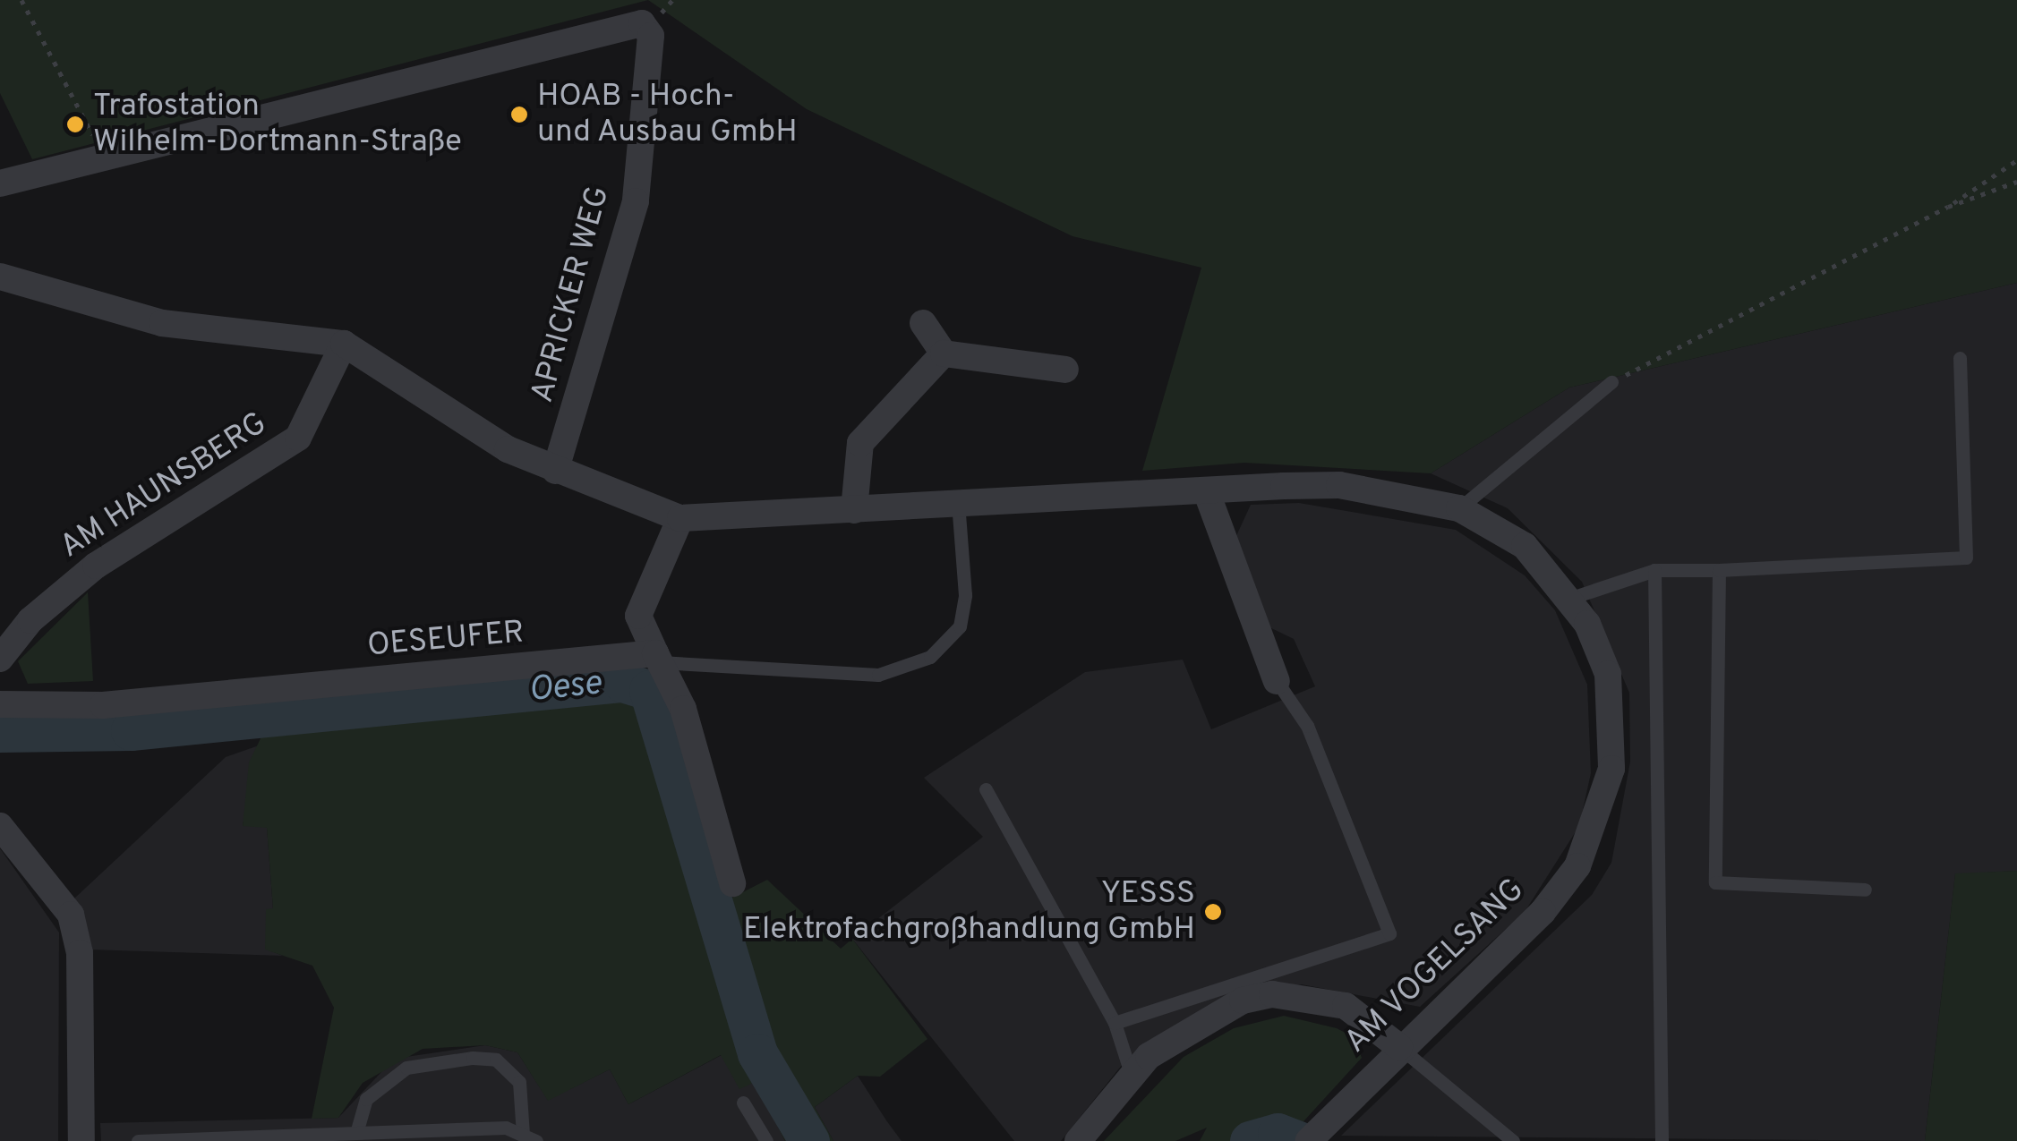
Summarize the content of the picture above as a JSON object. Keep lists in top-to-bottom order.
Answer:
{
  "streets": {
    "street": [
      "APRICKER WEG",
      "AM HAUNSBERG",
      "OESEUFER",
      "AM VOGELSANG"
    ]
  },
  "water": ["Oese"],
  "places": ["HOAB - Hoch- und Ausbau GmbH", "Trafostation Wilhelm-Dortmann-Straße", "YESSS Elektrofachgroßhandlung GmbH"]
}
